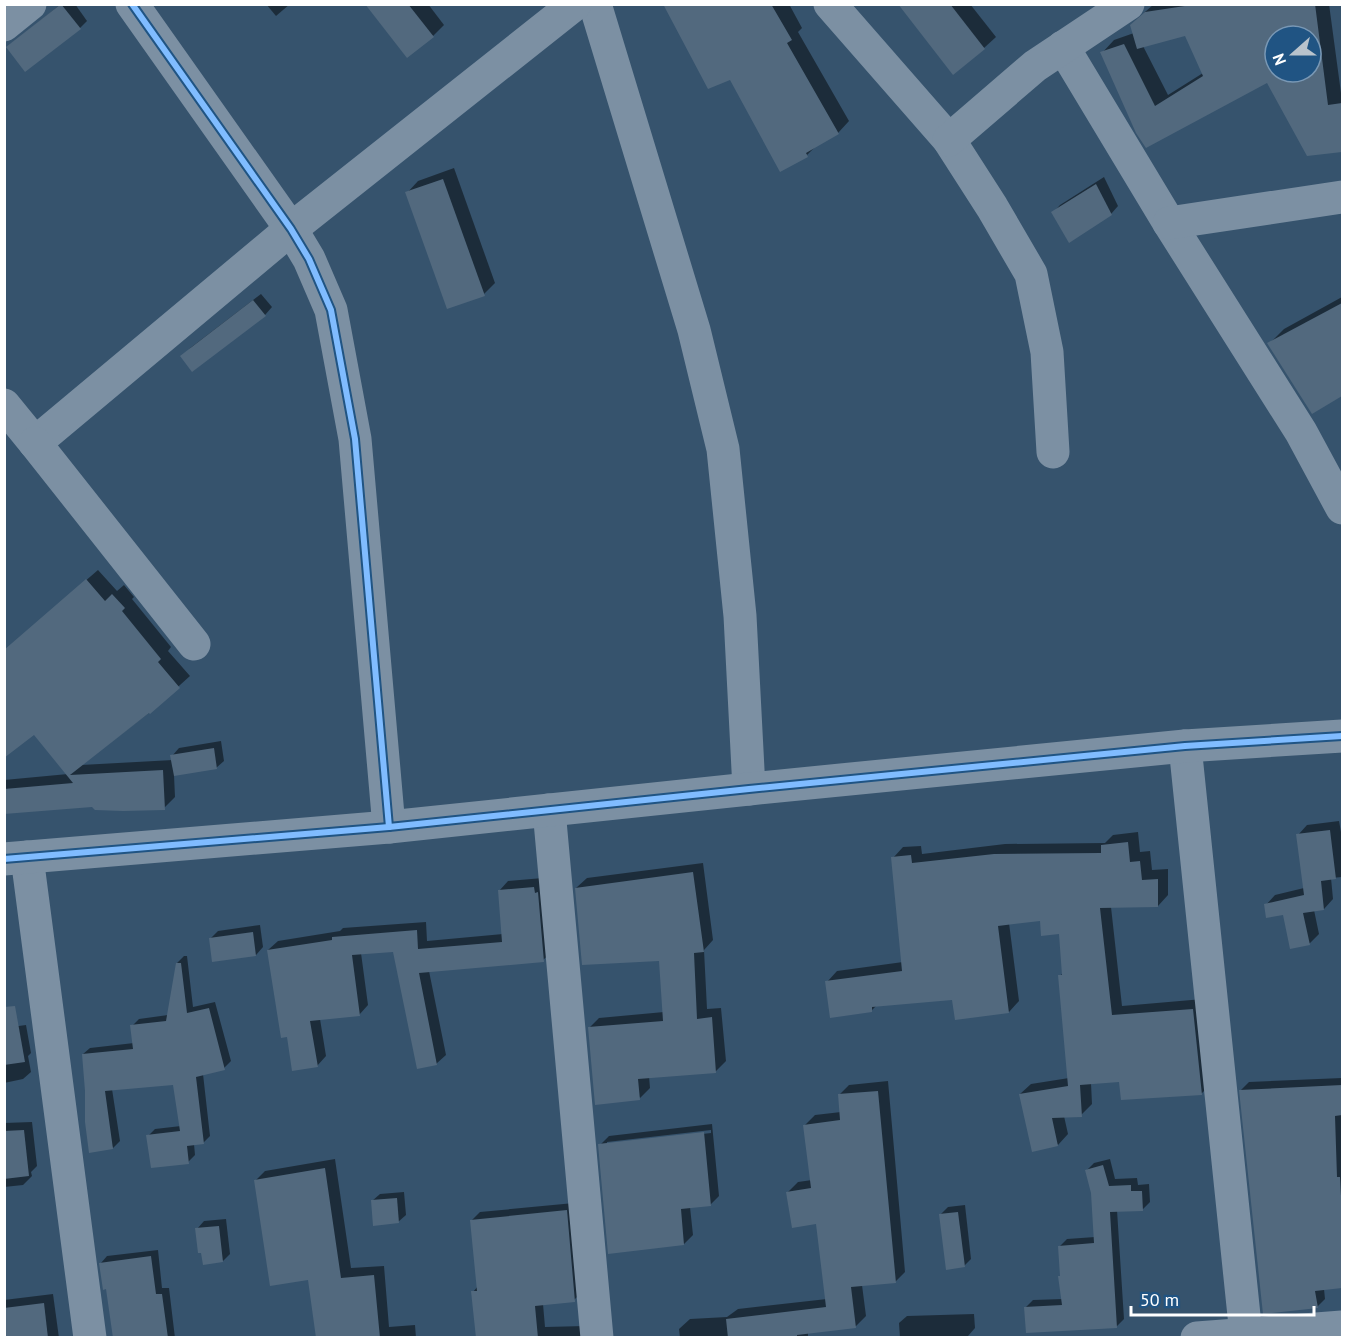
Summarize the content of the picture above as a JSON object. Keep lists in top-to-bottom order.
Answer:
{
  "scale_bar": "50 m",
  "north": "left"
}
